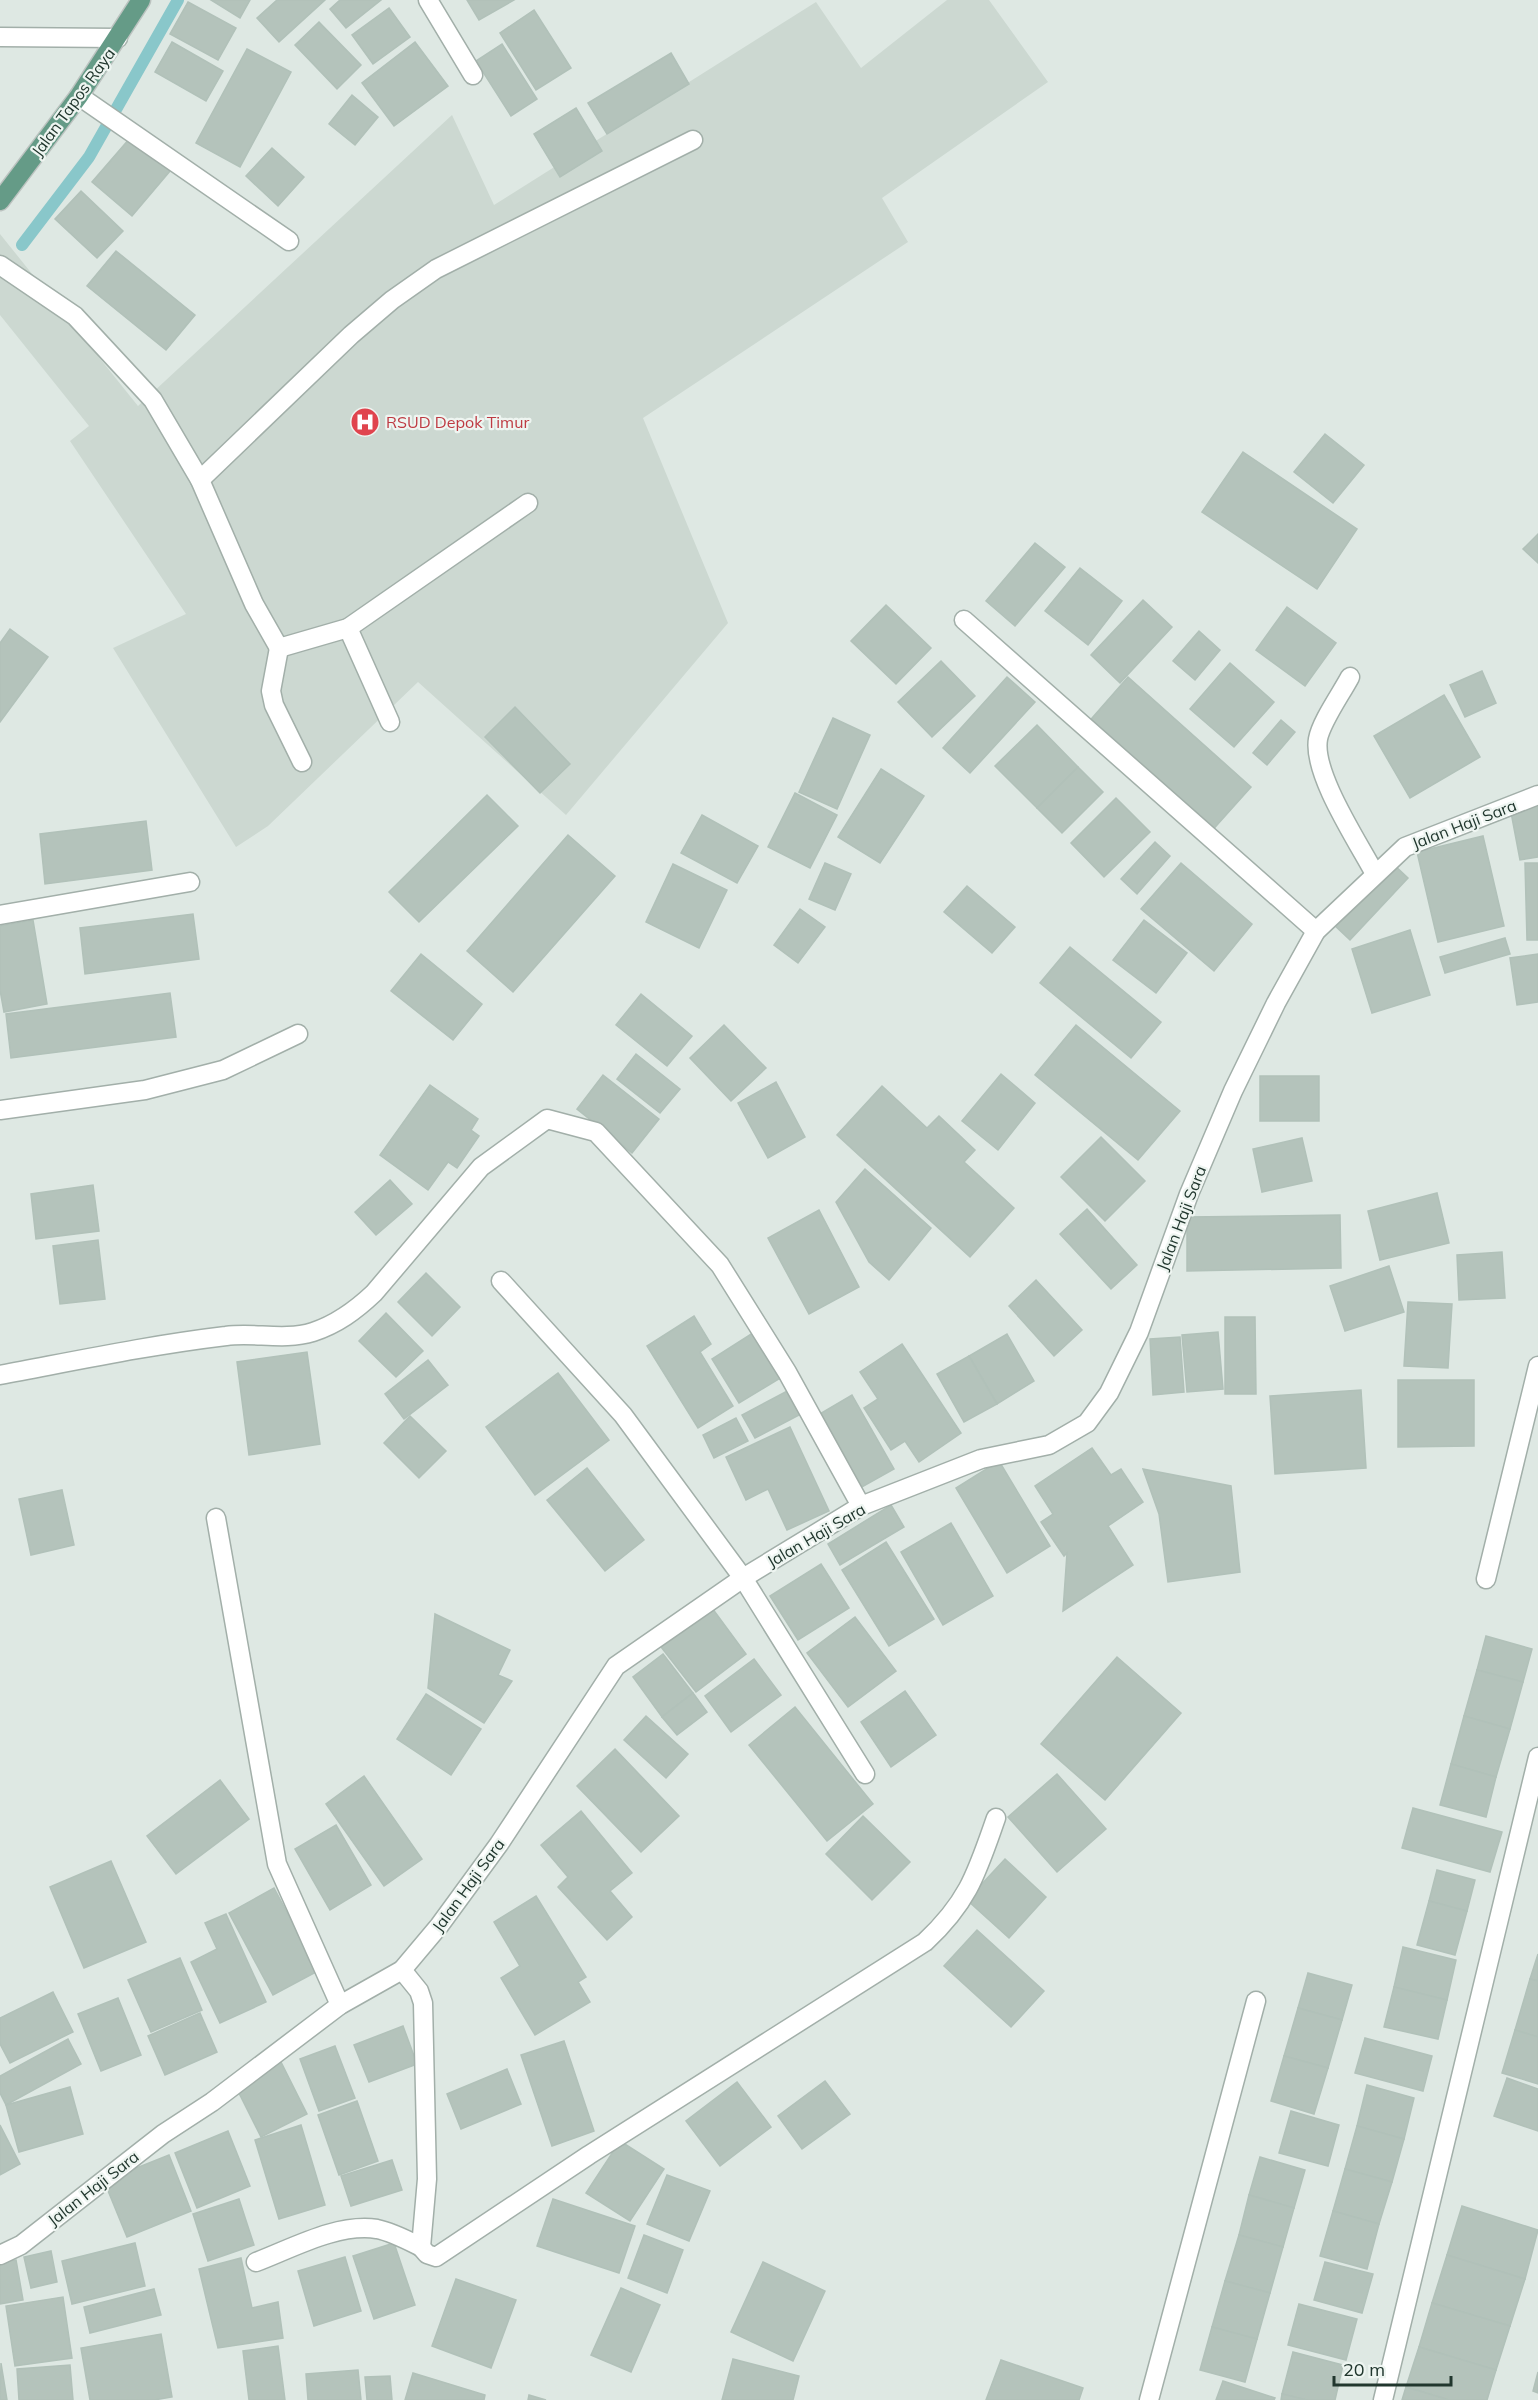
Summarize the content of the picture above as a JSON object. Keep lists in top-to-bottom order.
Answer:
{
  "streets": {
    "main road": ["Jalan Tapos Raya"],
    "street": ["Jalan Haji Sara"]
  },
  "places": {
    "hospital": ["RSUD Depok Timur"]
  },
  "scale_bar": "20 m"
}
